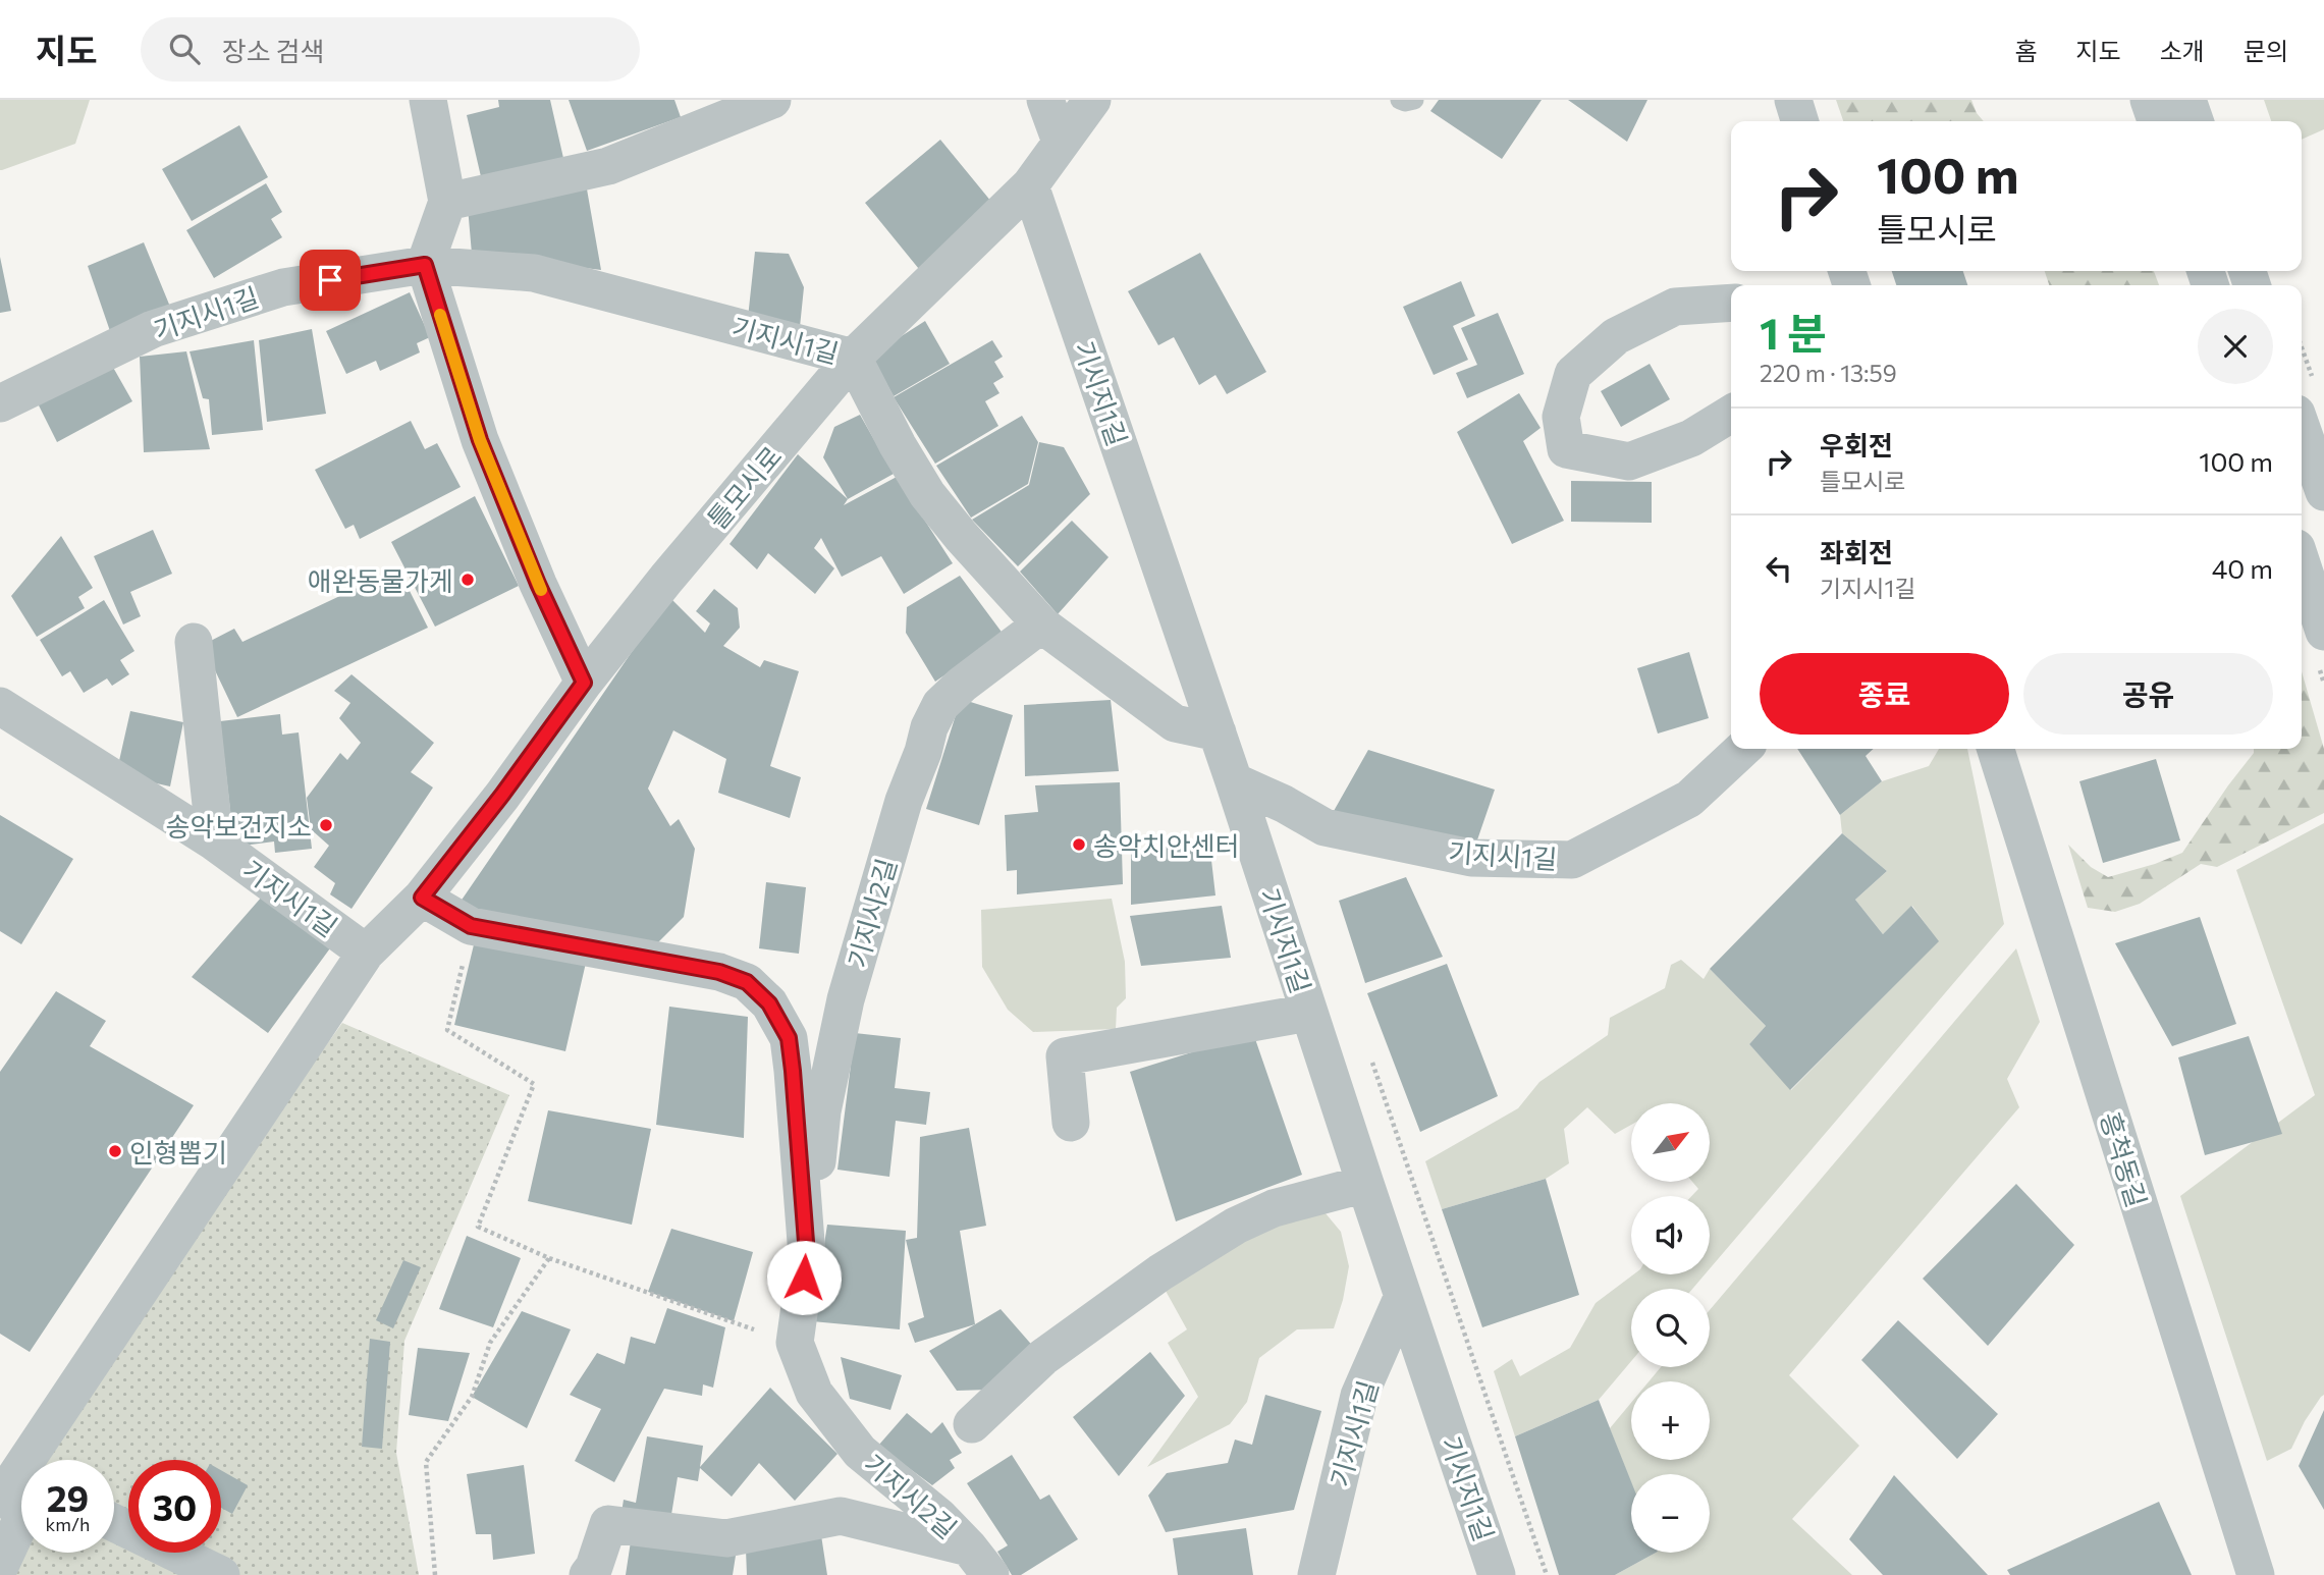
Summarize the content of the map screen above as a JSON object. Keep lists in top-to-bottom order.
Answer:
{
  "streets": {
    "street": [
      "기지시1길",
      "기시지1길",
      "틀모시로",
      "기지시2길",
      "흥척동길"
    ]
  },
  "crossings": [
    ["기지시1길", "기시지1길"],
    ["기지시1길", "틀모시로"],
    ["기시지1길", "틀모시로"],
    ["틀모시로", "기지시2길"]
  ],
  "places": [
    "애완동물가게",
    "송악보건지소",
    "송악치안센터",
    "인형뽑기"
  ],
  "north": "top right",
  "page": {
    "header": "지도",
    "search": "장소 검색",
    "nav": [
      "홈",
      "지도",
      "소개",
      "문의"
    ],
    "turn": ["100 m", "틀모시로"],
    "heading": ["1 분", "220 m · 13:59"],
    "list": [
      {
        "name": "우회전",
        "note": "틀모시로",
        "value": "100 m"
      },
      {
        "name": "좌회전",
        "note": "기지시1길",
        "value": "40 m"
      }
    ],
    "buttons": ["종료", "공유"],
    "map_buttons": ["+", "−"],
    "speed": "29 km/h",
    "limit": "30"
  }
}
